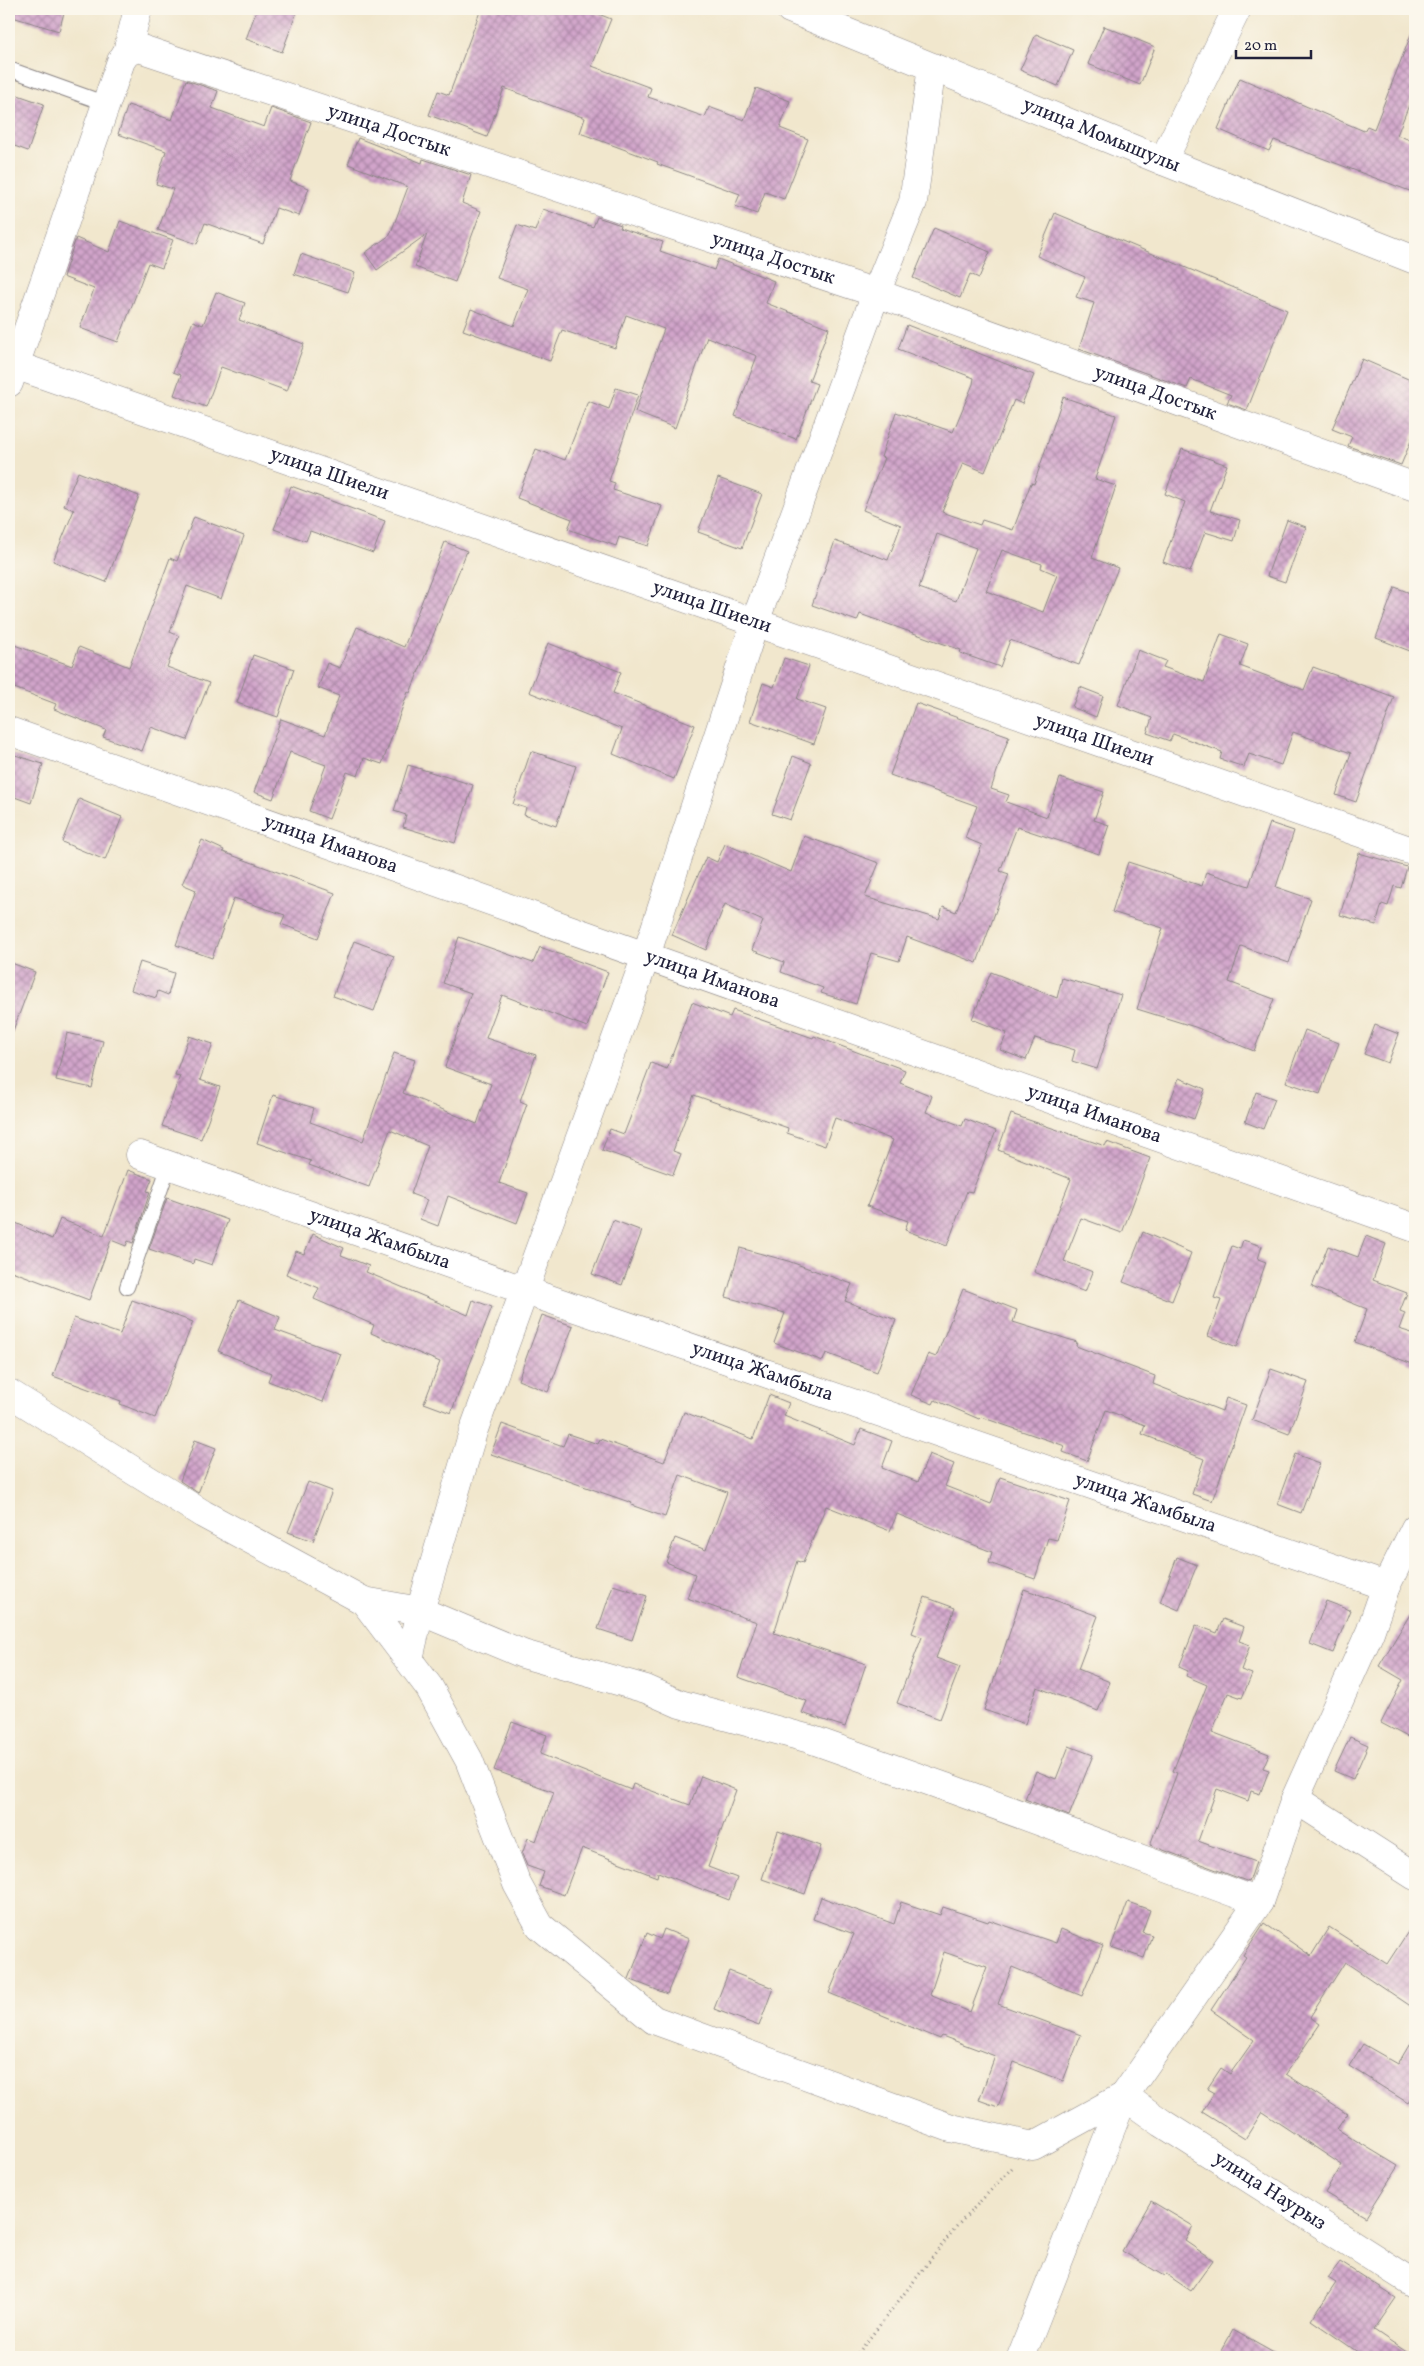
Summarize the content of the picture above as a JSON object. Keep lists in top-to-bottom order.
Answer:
{
  "streets": {
    "street": [
      "улица Достык",
      "улица Момышулы",
      "улица Шиели",
      "улица Иманова",
      "улица Жамбыла",
      "улица Наурыз"
    ]
  },
  "scale_bar": "20 m"
}
